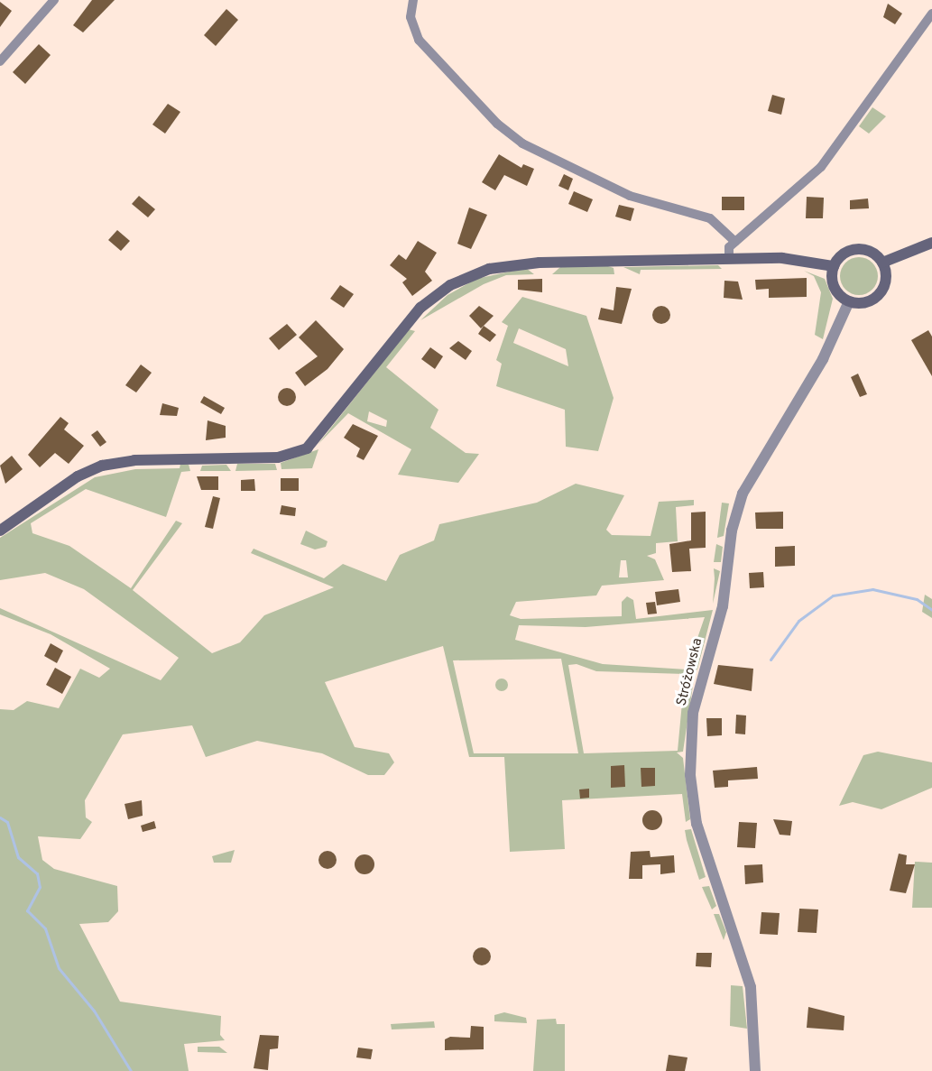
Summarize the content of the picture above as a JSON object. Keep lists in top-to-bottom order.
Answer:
{
  "streets": {
    "street": ["Stróżowska"]
  }
}
